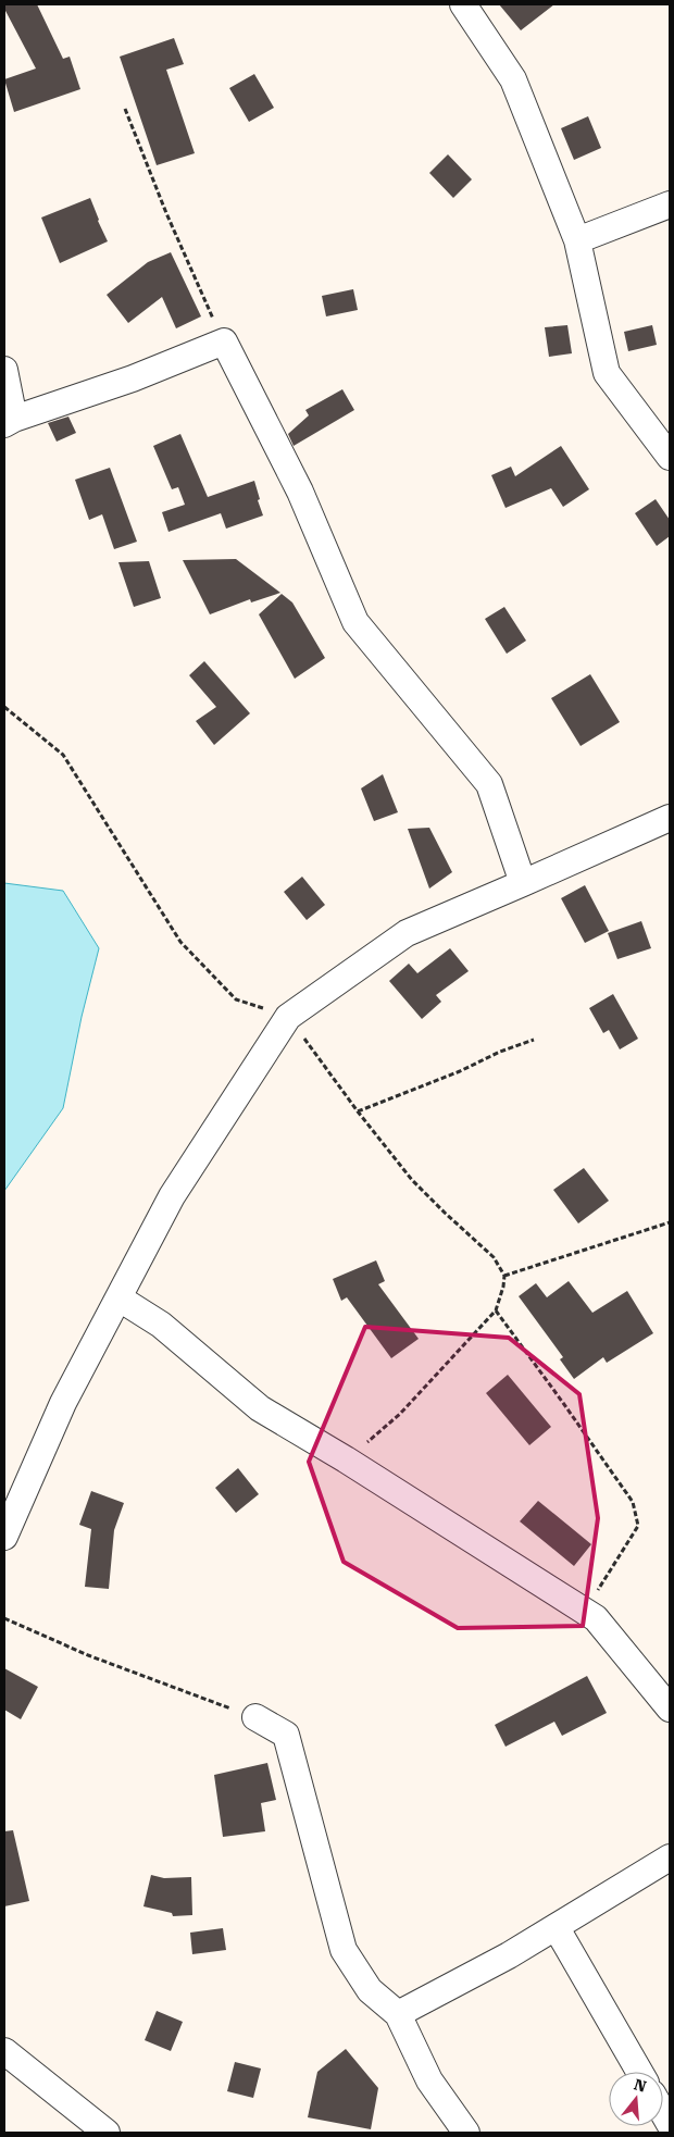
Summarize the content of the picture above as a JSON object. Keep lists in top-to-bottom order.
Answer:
{
  "north": "top"
}
